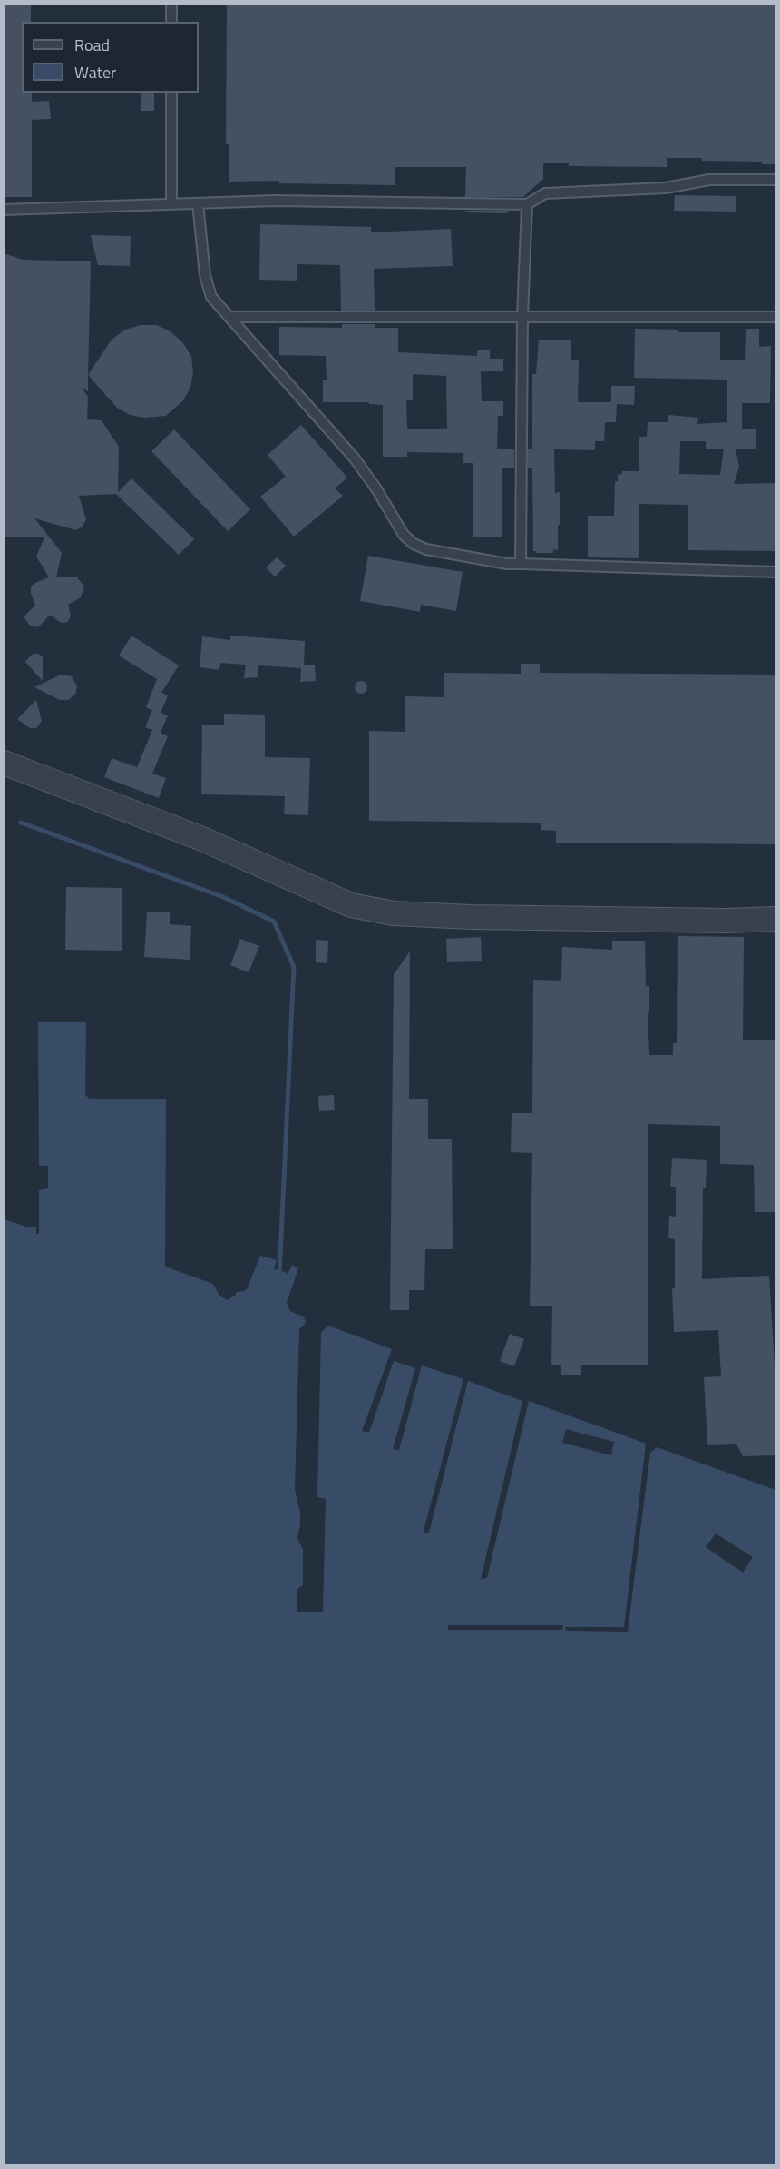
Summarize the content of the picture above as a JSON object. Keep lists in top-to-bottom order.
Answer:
{
  "legend": ["Road", "Water"]
}
